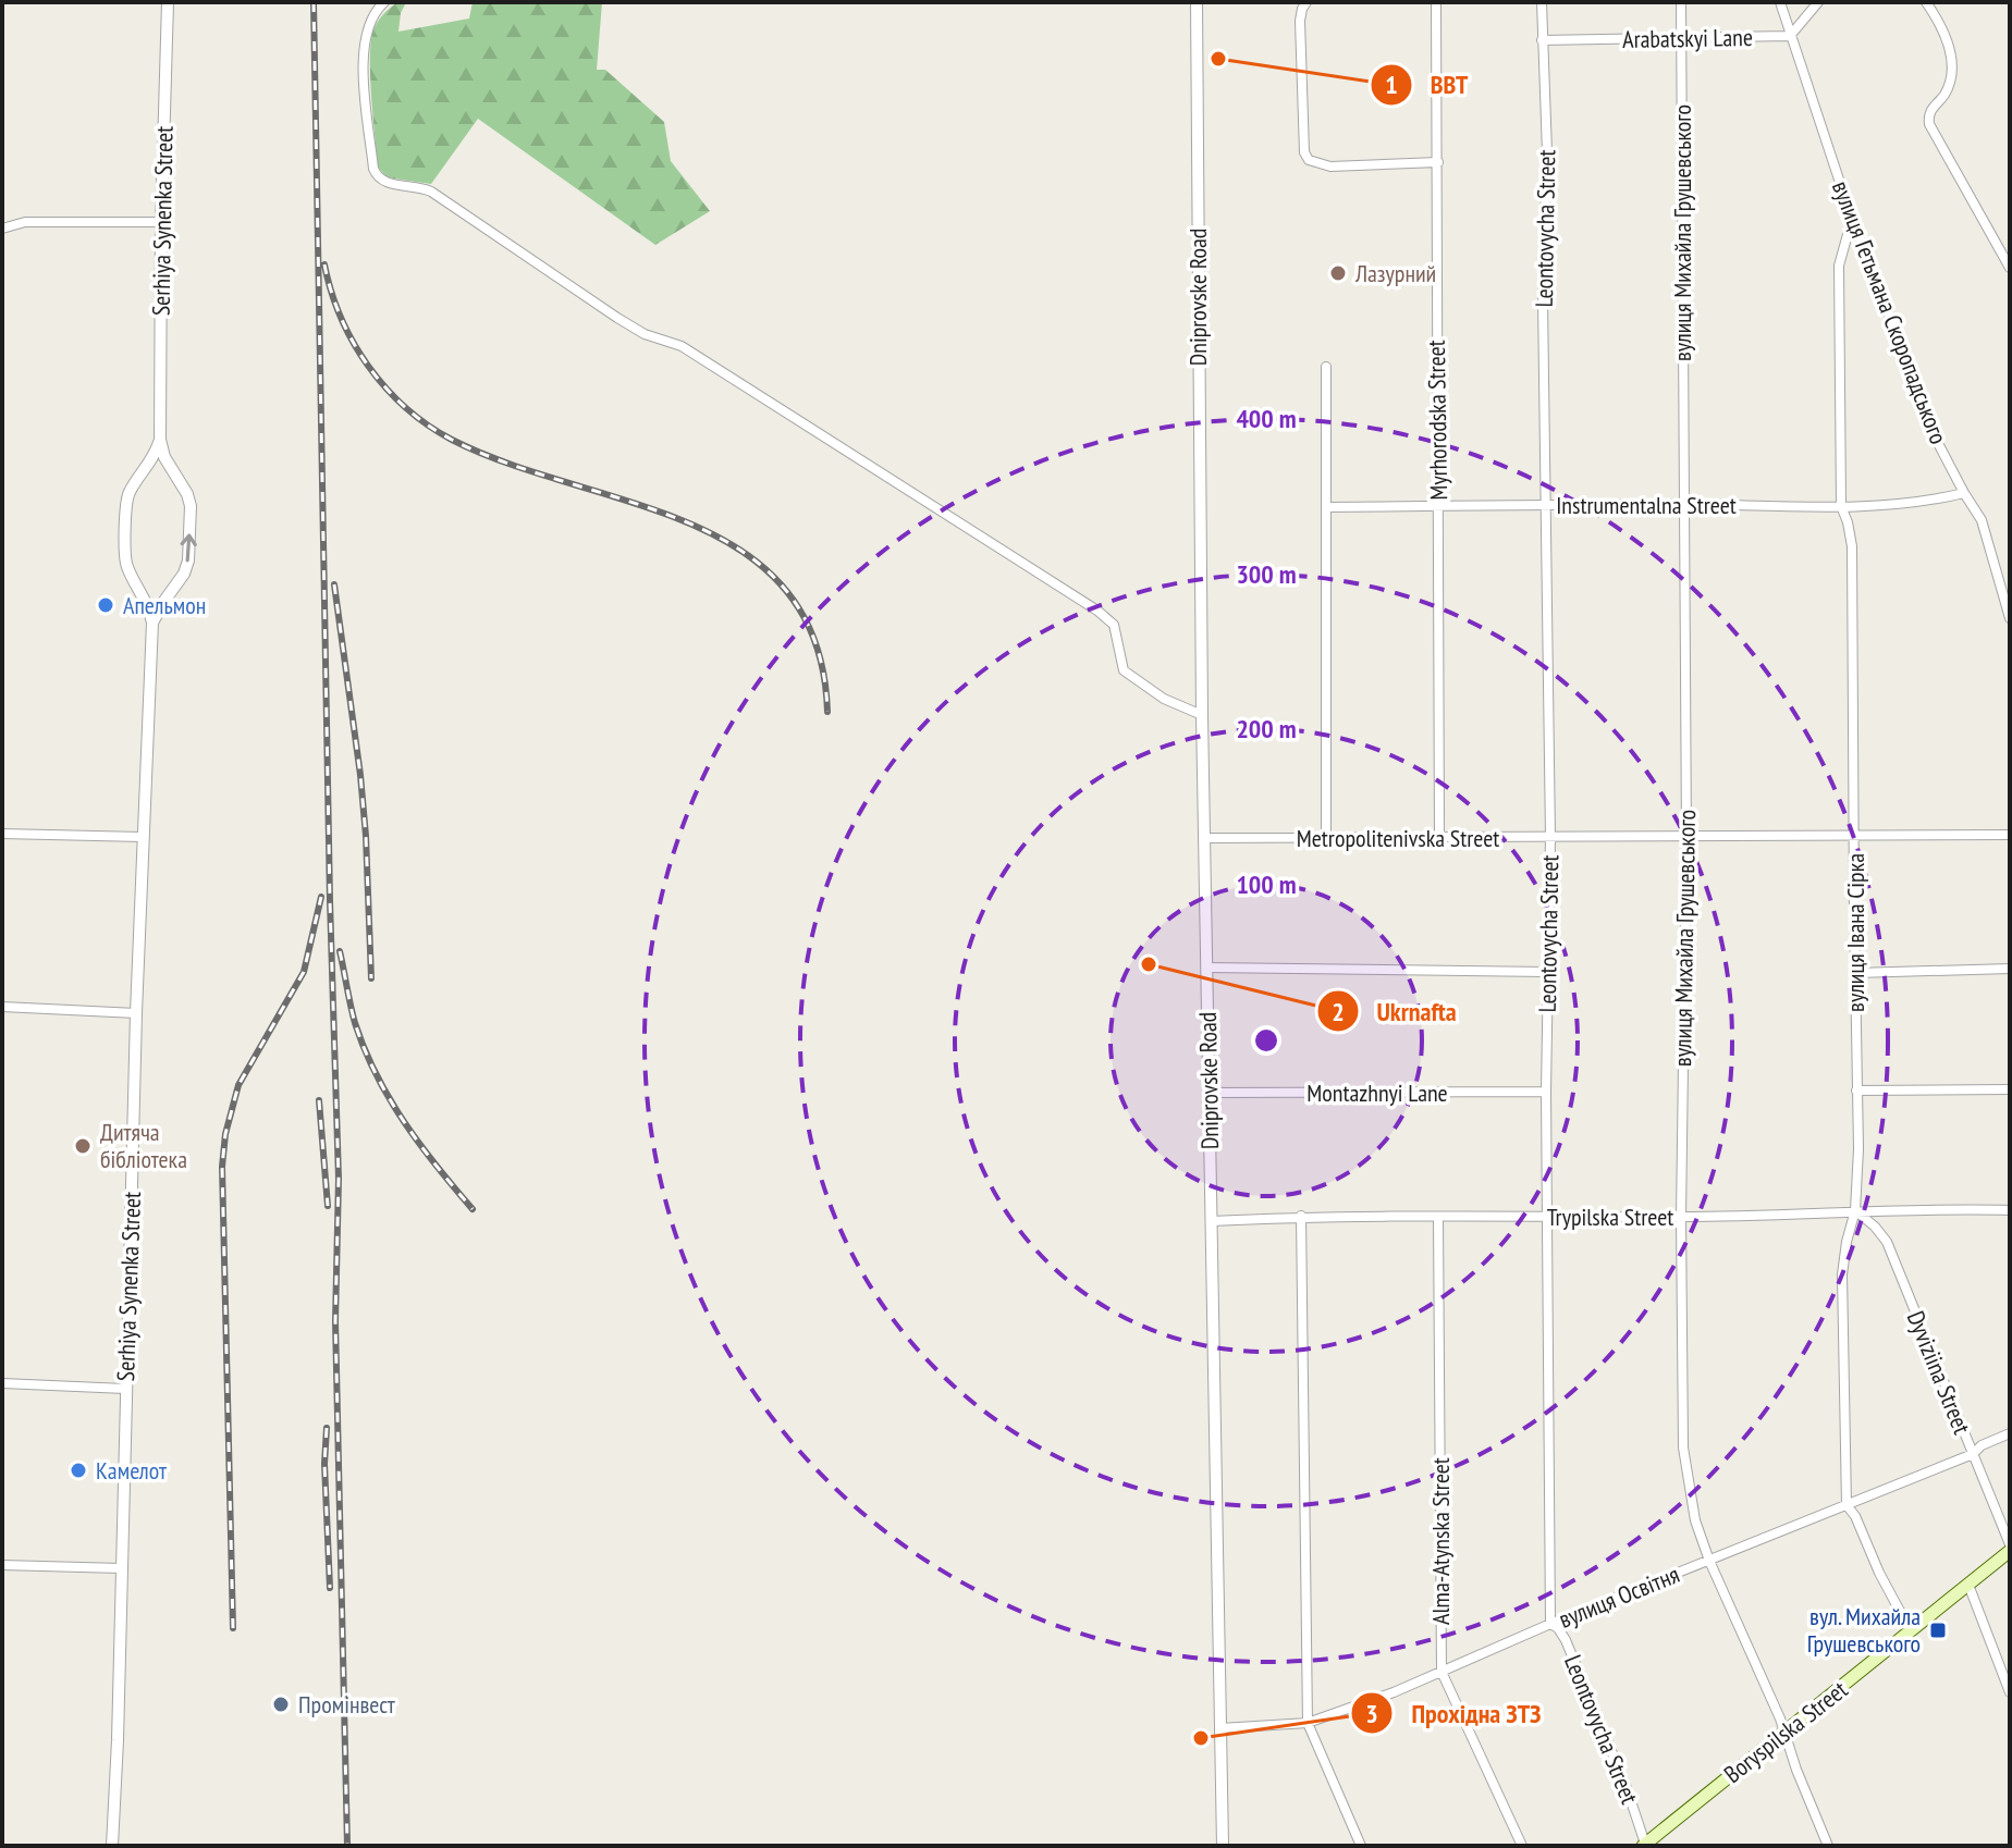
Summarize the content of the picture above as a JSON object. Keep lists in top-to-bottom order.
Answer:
{
  "streets": {
    "main road": ["Boryspilska Street"],
    "street": [
      "Arabatskyi Lane",
      "Serhiya Synenka Street",
      "Leontovycha Street",
      "вулиця Михайла Грушевського",
      "Dniprovske Road",
      "вулиця Гетьмана Скоропадського",
      "Myrhorodska Street",
      "Instrumentalna Street",
      "Metropolitenivska Street",
      "вулиця Івана Сірка",
      "Montazhnyi Lane",
      "Trypilska Street",
      "Dyviziina Street",
      "Alma-Atynska Street",
      "вулиця Освітня"
    ]
  },
  "crossings": [
    ["Arabatskyi Lane", "Leontovycha Street"],
    ["Arabatskyi Lane", "вулиця Михайла Грушевського"],
    ["Arabatskyi Lane", "вулиця Гетьмана Скоропадського"],
    ["Leontovycha Street", "Instrumentalna Street"],
    ["Leontovycha Street", "Metropolitenivska Street"],
    ["Leontovycha Street", "Montazhnyi Lane"],
    ["Leontovycha Street", "Trypilska Street"],
    ["Leontovycha Street", "вулиця Освітня"],
    ["Leontovycha Street", "Boryspilska Street"],
    ["вулиця Михайла Грушевського", "Instrumentalna Street"],
    ["вулиця Михайла Грушевського", "Metropolitenivska Street"],
    ["вулиця Михайла Грушевського", "Trypilska Street"],
    ["вулиця Михайла Грушевського", "вулиця Освітня"],
    ["вулиця Михайла Грушевського", "Boryspilska Street"],
    ["Dniprovske Road", "Metropolitenivska Street"],
    ["Dniprovske Road", "Montazhnyi Lane"],
    ["Dniprovske Road", "Trypilska Street"],
    ["Dniprovske Road", "вулиця Освітня"],
    ["вулиця Гетьмана Скоропадського", "Instrumentalna Street"],
    ["вулиця Гетьмана Скоропадського", "вулиця Івана Сірка"],
    ["Myrhorodska Street", "Instrumentalna Street"],
    ["Myrhorodska Street", "Metropolitenivska Street"],
    ["Instrumentalna Street", "вулиця Івана Сірка"],
    ["Metropolitenivska Street", "вулиця Івана Сірка"],
    ["вулиця Івана Сірка", "Trypilska Street"],
    ["вулиця Івана Сірка", "Dyviziina Street"],
    ["вулиця Івана Сірка", "вулиця Освітня"],
    ["вулиця Івана Сірка", "Boryspilska Street"],
    ["Trypilska Street", "Dyviziina Street"],
    ["Trypilska Street", "Alma-Atynska Street"],
    ["Dyviziina Street", "вулиця Освітня"],
    ["Alma-Atynska Street", "вулиця Освітня"]
  ],
  "places": {
    "other": [
      "ВВТ",
      "Лазурний",
      "Апельмон",
      "Ukrnafta",
      "Дитяча бібліотека",
      "Камелот",
      "Промінвест",
      "Прохідна ЗТЗ"
    ],
    "transit": ["вул. Михайла Грушевського"]
  },
  "rings": [
    "400 m",
    "300 m",
    "200 m",
    "100 m"
  ]
}
